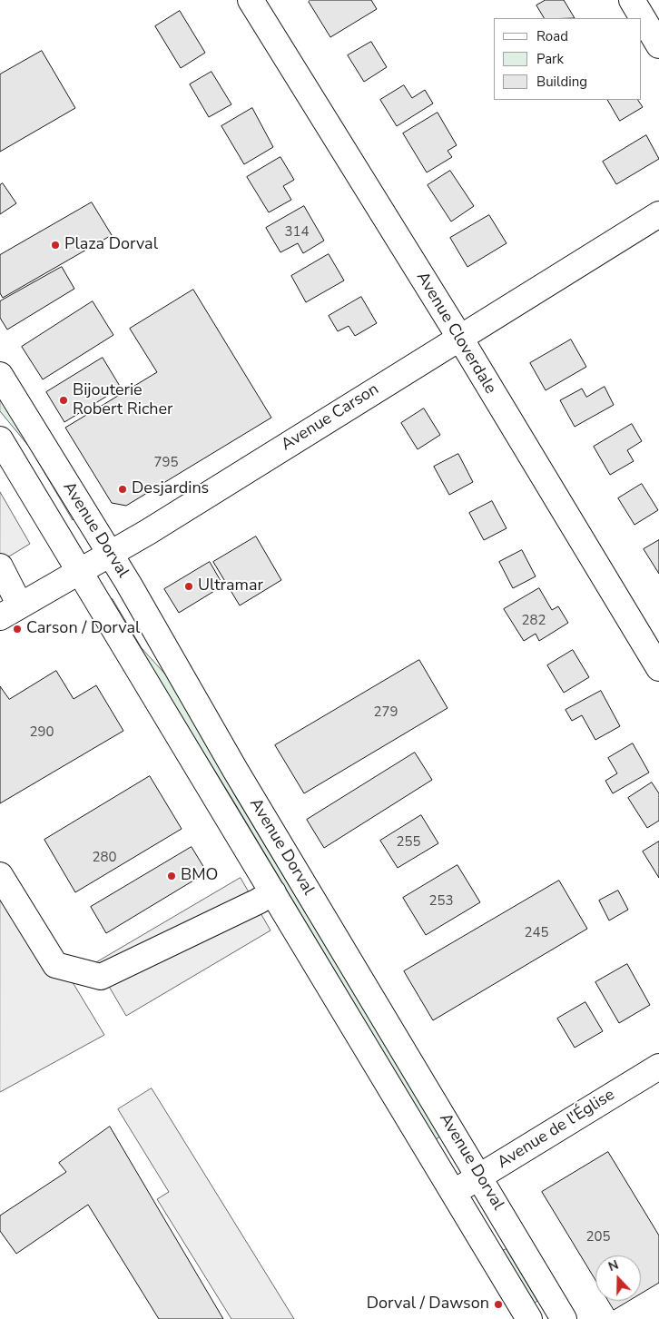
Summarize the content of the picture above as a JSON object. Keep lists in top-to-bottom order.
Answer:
{
  "streets": {
    "street": [
      "Avenue Cloverdale",
      "Avenue Carson",
      "Avenue Dorval",
      "Avenue de l'Église"
    ]
  },
  "crossings": [
    ["Avenue Cloverdale", "Avenue Carson"],
    ["Avenue Carson", "Avenue Dorval"],
    ["Avenue Dorval", "Avenue de l'Église"]
  ],
  "places": [
    "Plaza Dorval",
    "Bijouterie Robert Richer",
    "Desjardins",
    "Ultramar",
    "Carson / Dorval",
    "BMO",
    "Dorval / Dawson"
  ],
  "house_numbers": [
    "314",
    "795",
    "282",
    "279",
    "290",
    "255",
    "280",
    "253",
    "245",
    "205"
  ],
  "legend": ["Road", "Park", "Building"],
  "north": "top"
}
